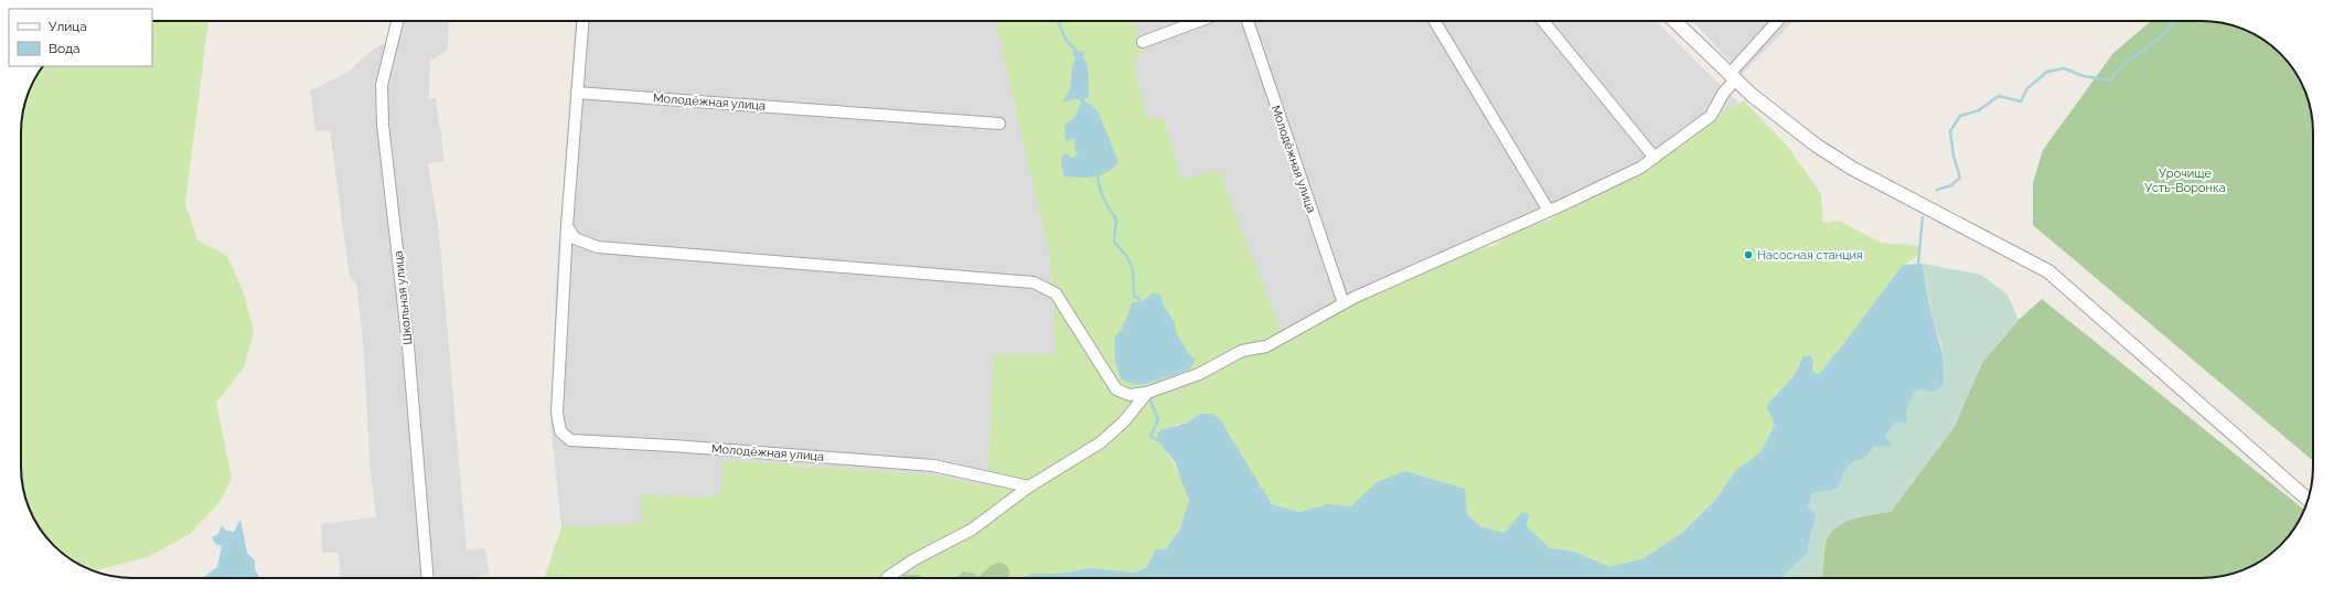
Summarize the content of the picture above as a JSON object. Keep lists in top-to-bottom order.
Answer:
{
  "streets": {
    "street": ["Молодёжная улица", "Школьная улица"]
  },
  "parks": ["Урочище Усть-Воронка"],
  "places": ["Насосная станция"],
  "legend": ["Улица", "Вода"]
}
